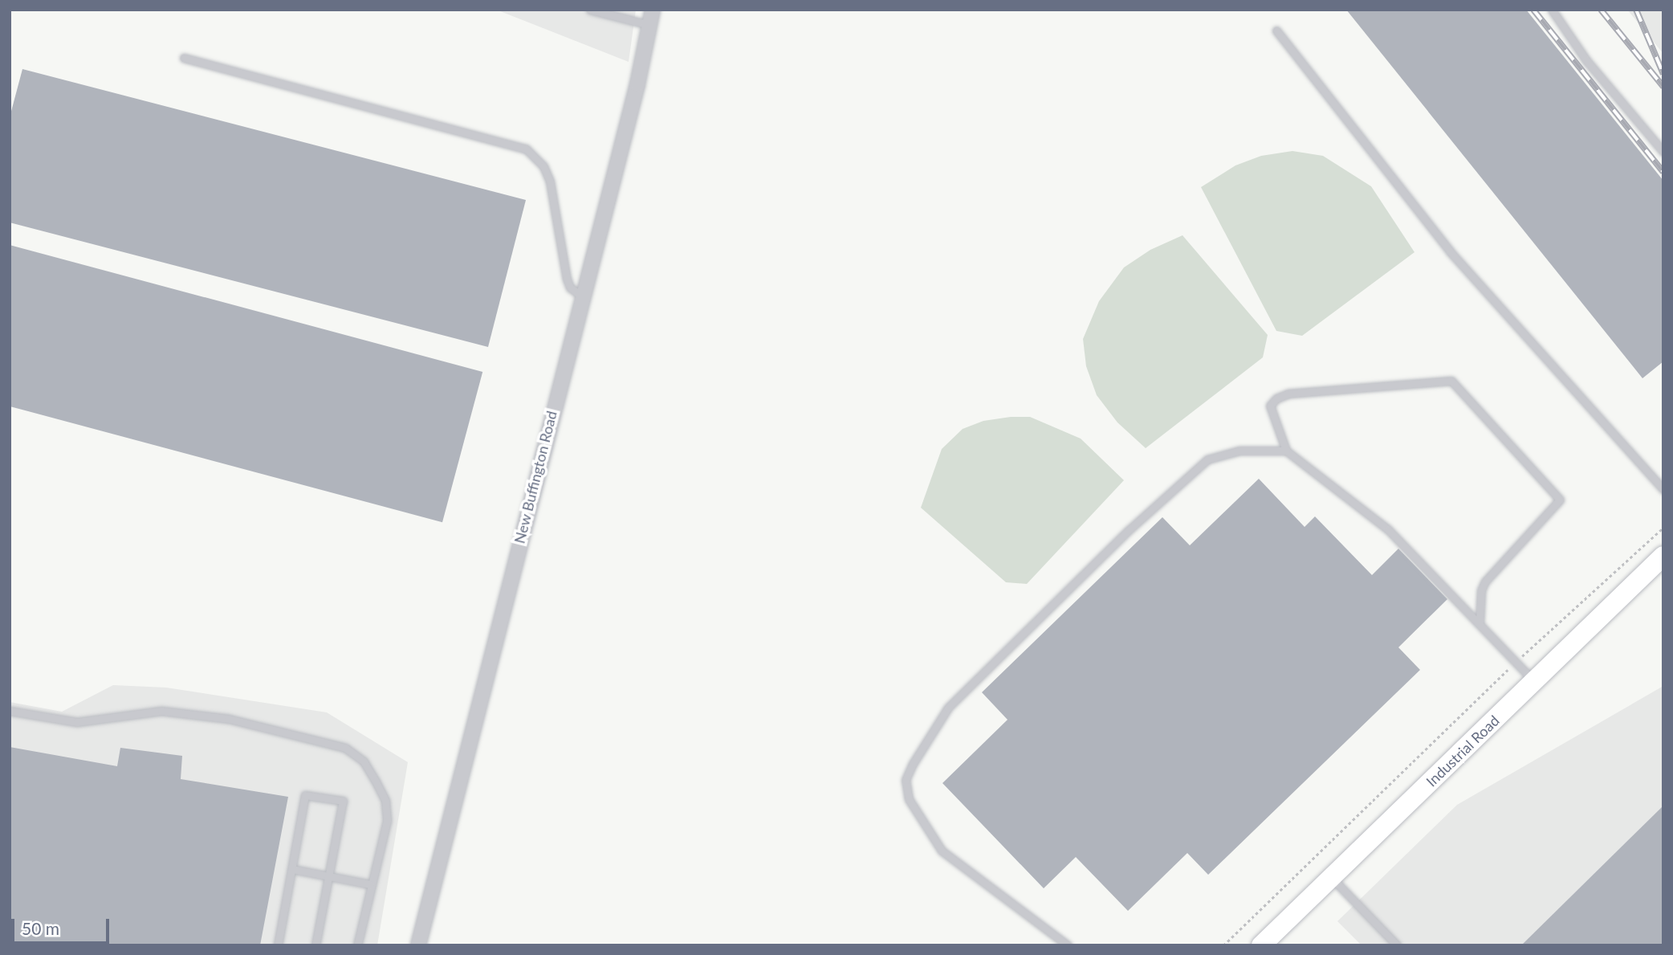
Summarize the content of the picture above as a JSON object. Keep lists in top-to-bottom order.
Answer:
{
  "streets": {
    "main road": ["Industrial Road"],
    "street": ["New Buffington Road"]
  },
  "scale_bar": "50 m"
}
